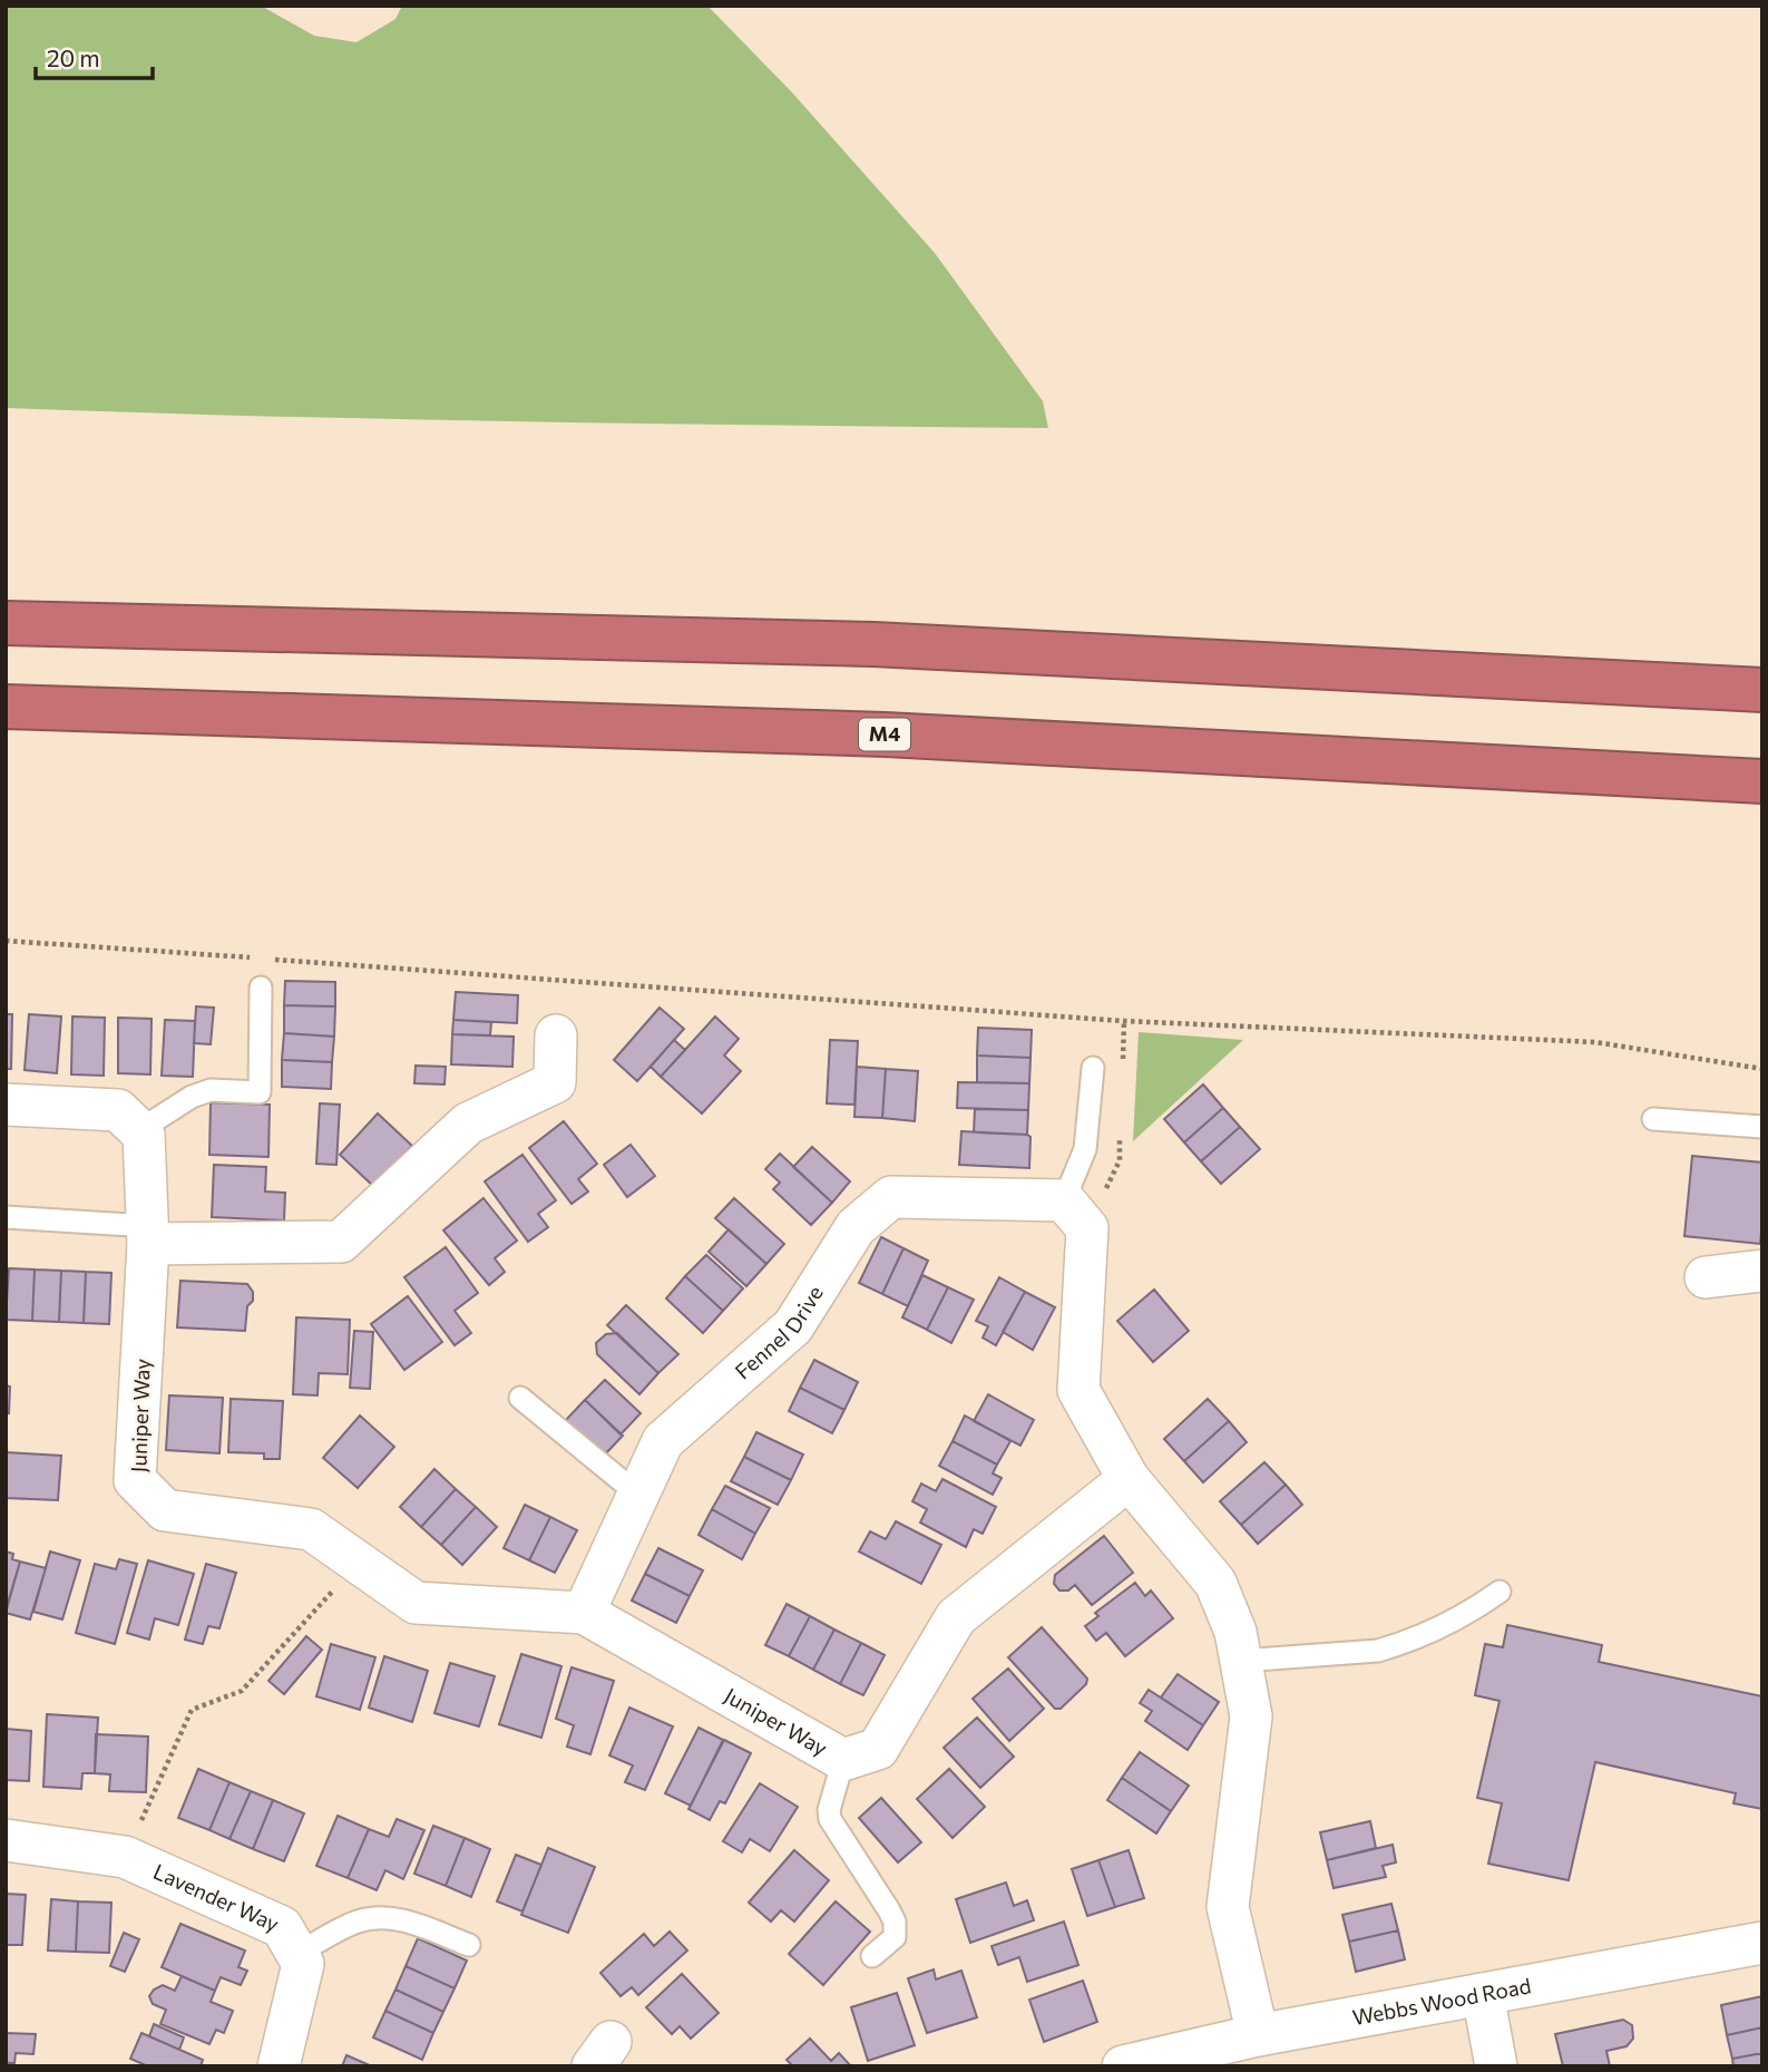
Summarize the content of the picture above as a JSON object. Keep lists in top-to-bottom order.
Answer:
{
  "streets": {
    "highway": ["M4"],
    "street": [
      "Fennel Drive",
      "Juniper Way",
      "Lavender Way",
      "Webbs Wood Road"
    ]
  },
  "crossings": [
    ["Fennel Drive", "Juniper Way"]
  ],
  "scale_bar": "20 m"
}
